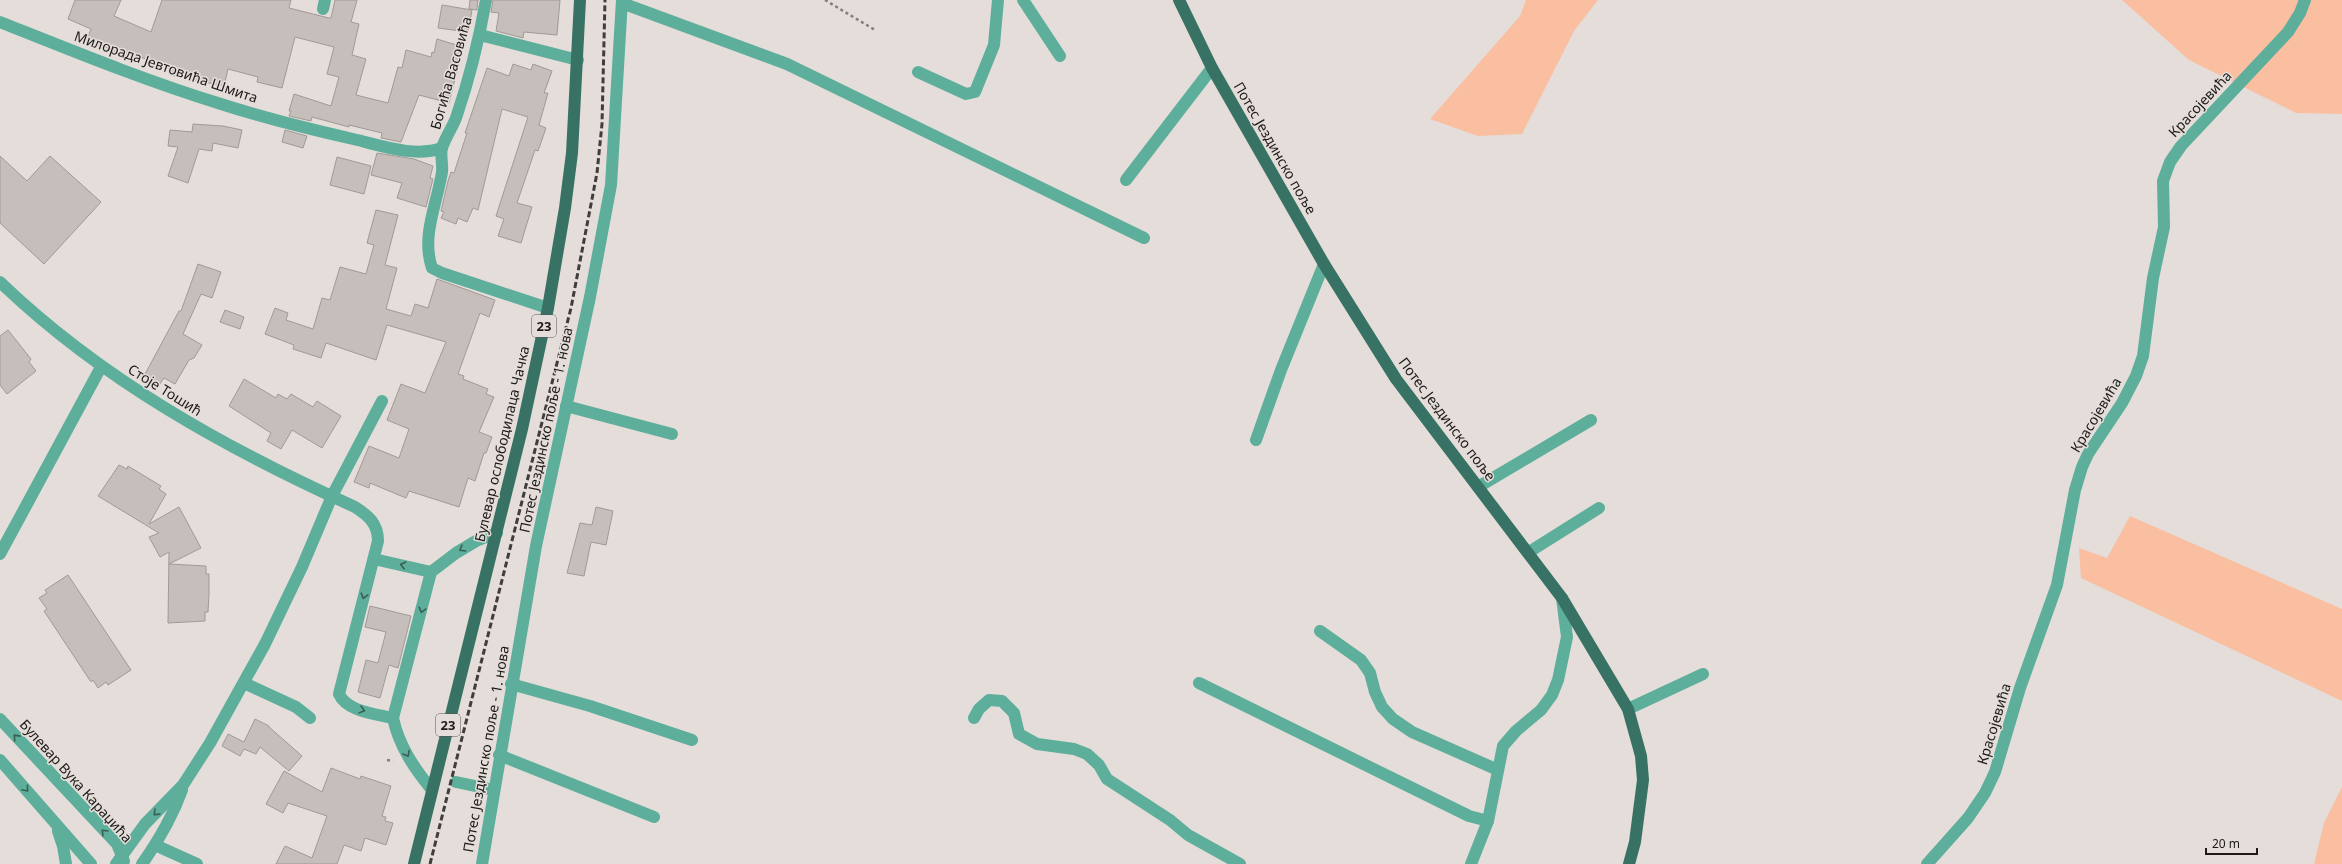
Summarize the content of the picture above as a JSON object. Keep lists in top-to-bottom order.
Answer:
{
  "streets": {
    "main road": ["Потес Јездинско поље", "23", "Булевар ослободилаца Чачка"],
    "street": [
      "Милорада Јевтовића Шмита",
      "Богића Васовића",
      "Красојевића",
      "Стоје Тошић",
      "Потес Јездинско поље - 1. нова",
      "Булевар Вука Караџића"
    ]
  },
  "crossings": [
    ["Милорада Јевтовића Шмита", "Богића Васовића"],
    ["Богића Васовића", "Булевар ослободилаца Чачка"]
  ],
  "scale_bar": "20 m"
}
